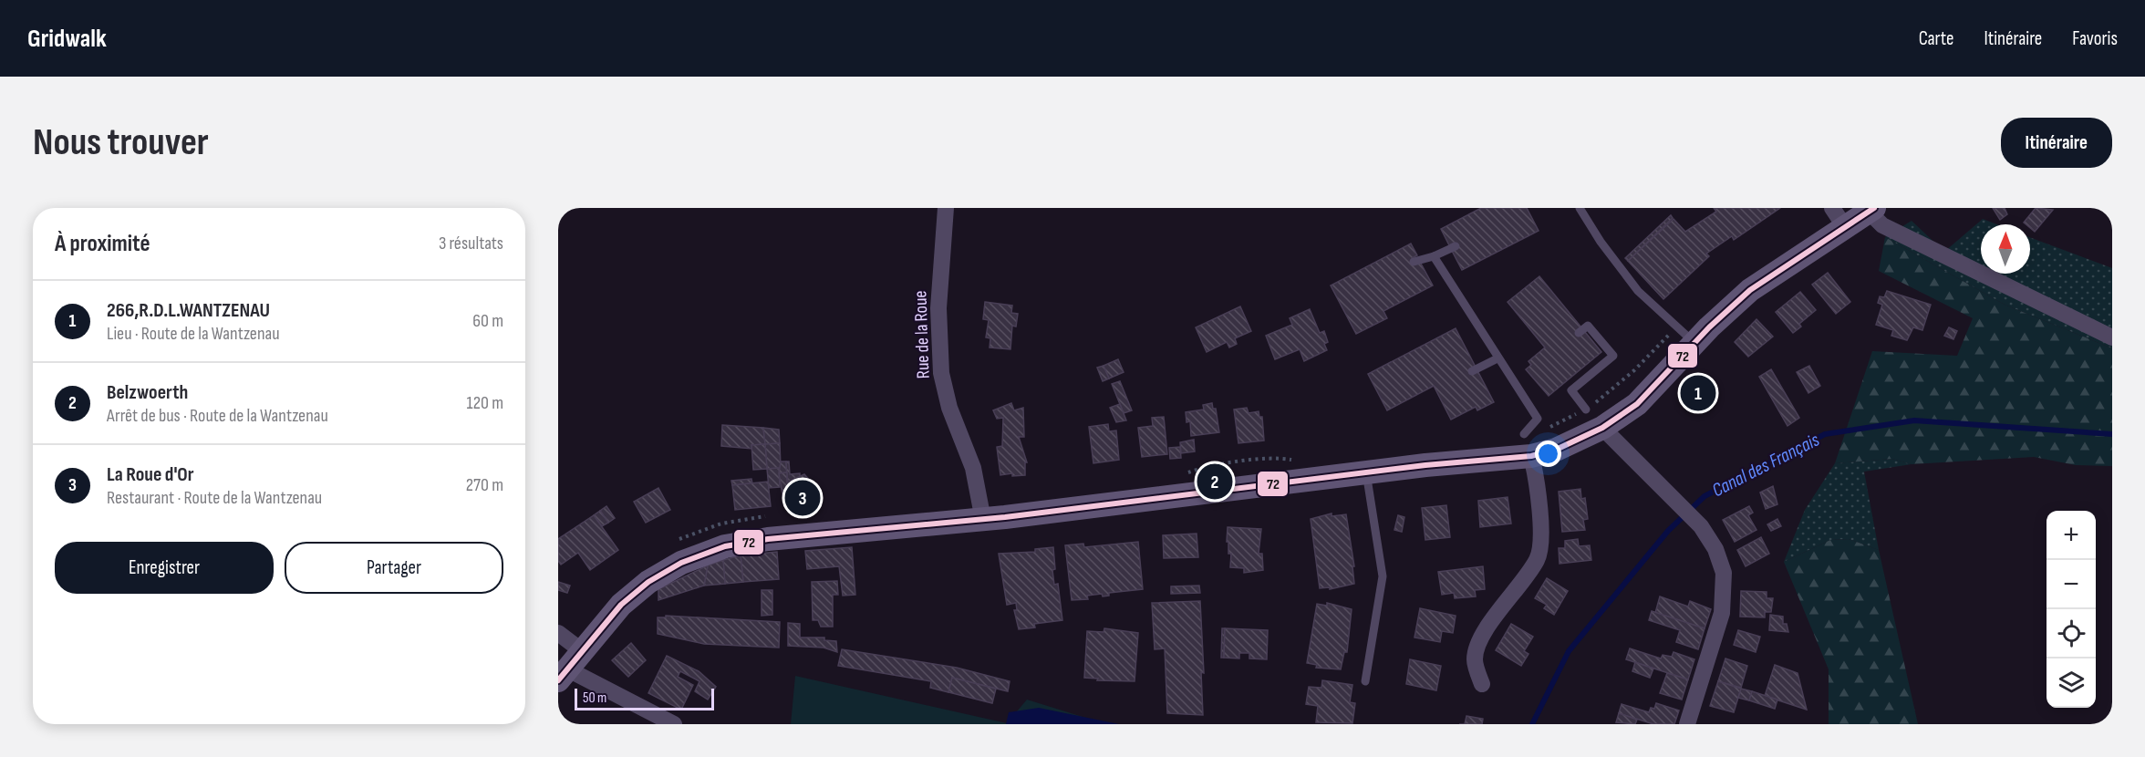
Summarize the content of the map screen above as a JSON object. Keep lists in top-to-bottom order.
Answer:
{
  "streets": {
    "street": ["Rue de la Roue"]
  },
  "water": ["Canal des Français"],
  "lines": ["transit line 72"],
  "scale_bar": "50 m",
  "north": "top",
  "page": {
    "header": "Gridwalk",
    "nav": ["Carte", "Itinéraire", "Favoris"],
    "buttons": [
      "Itinéraire",
      ["Enregistrer", "Partager"]
    ],
    "title": "Nous trouver",
    "heading": ["À proximité", "3 résultats"],
    "list": [
      {
        "mark": "1",
        "name": "266,R.D.L.WANTZENAU",
        "note": "Lieu · Route de la Wantzenau",
        "value": "60 m"
      },
      {
        "mark": "2",
        "name": "Belzwoerth",
        "note": "Arrêt de bus · Route de la Wantzenau",
        "value": "120 m"
      },
      {
        "mark": "3",
        "name": "La Roue d'Or",
        "note": "Restaurant · Route de la Wantzenau",
        "value": "270 m"
      }
    ],
    "pins": ["1", "2", "3"],
    "map_buttons": ["+", "−"],
    "scale": "50 m"
  }
}
